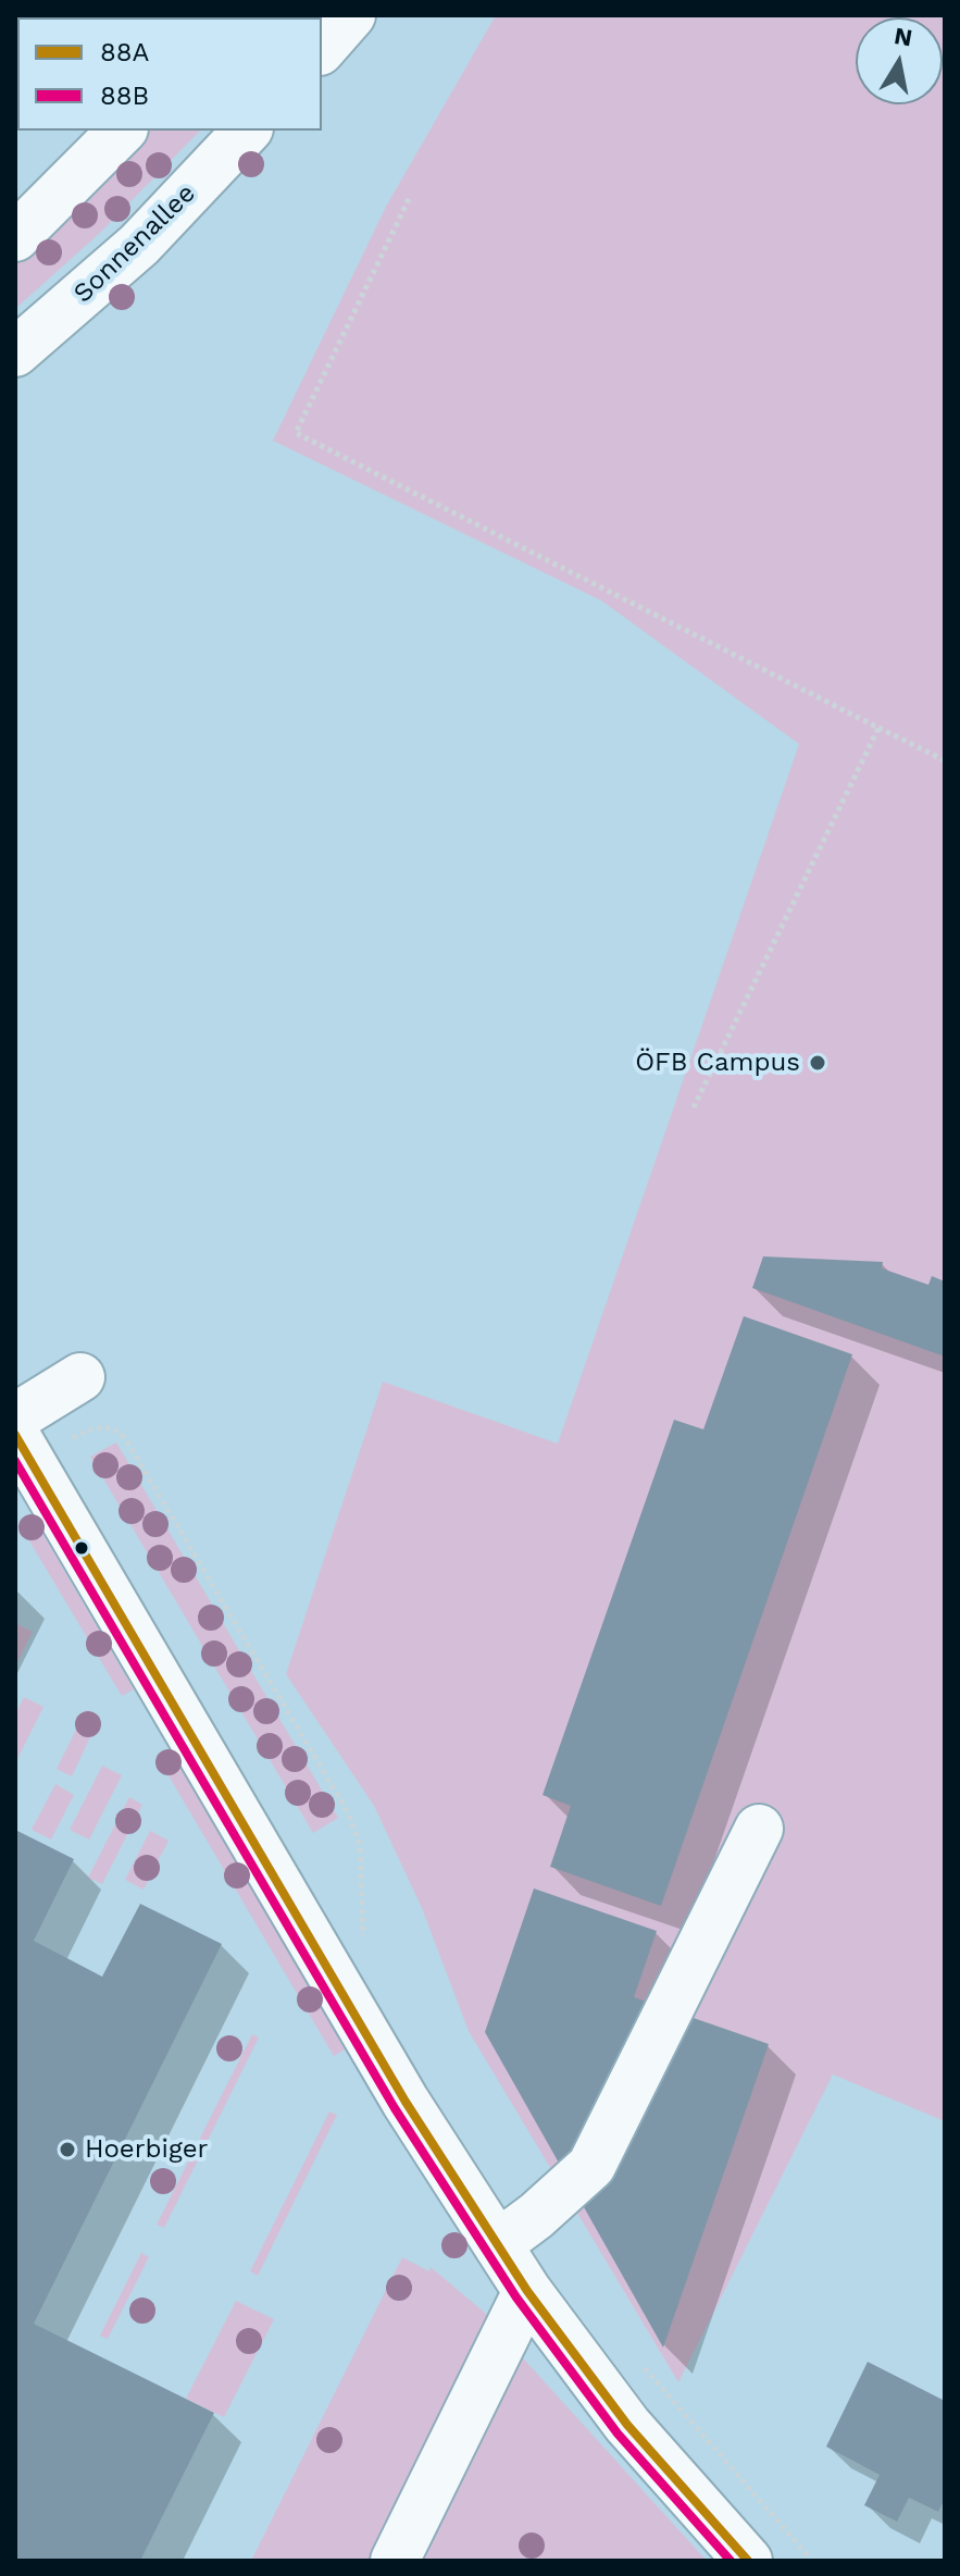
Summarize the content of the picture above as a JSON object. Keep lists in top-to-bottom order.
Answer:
{
  "streets": {
    "street": ["Sonnenallee"]
  },
  "places": ["ÖFB Campus", "Hoerbiger"],
  "lines": ["transit line 88A", "transit line 88B"],
  "legend": ["88A", "88B"],
  "north": "top"
}
